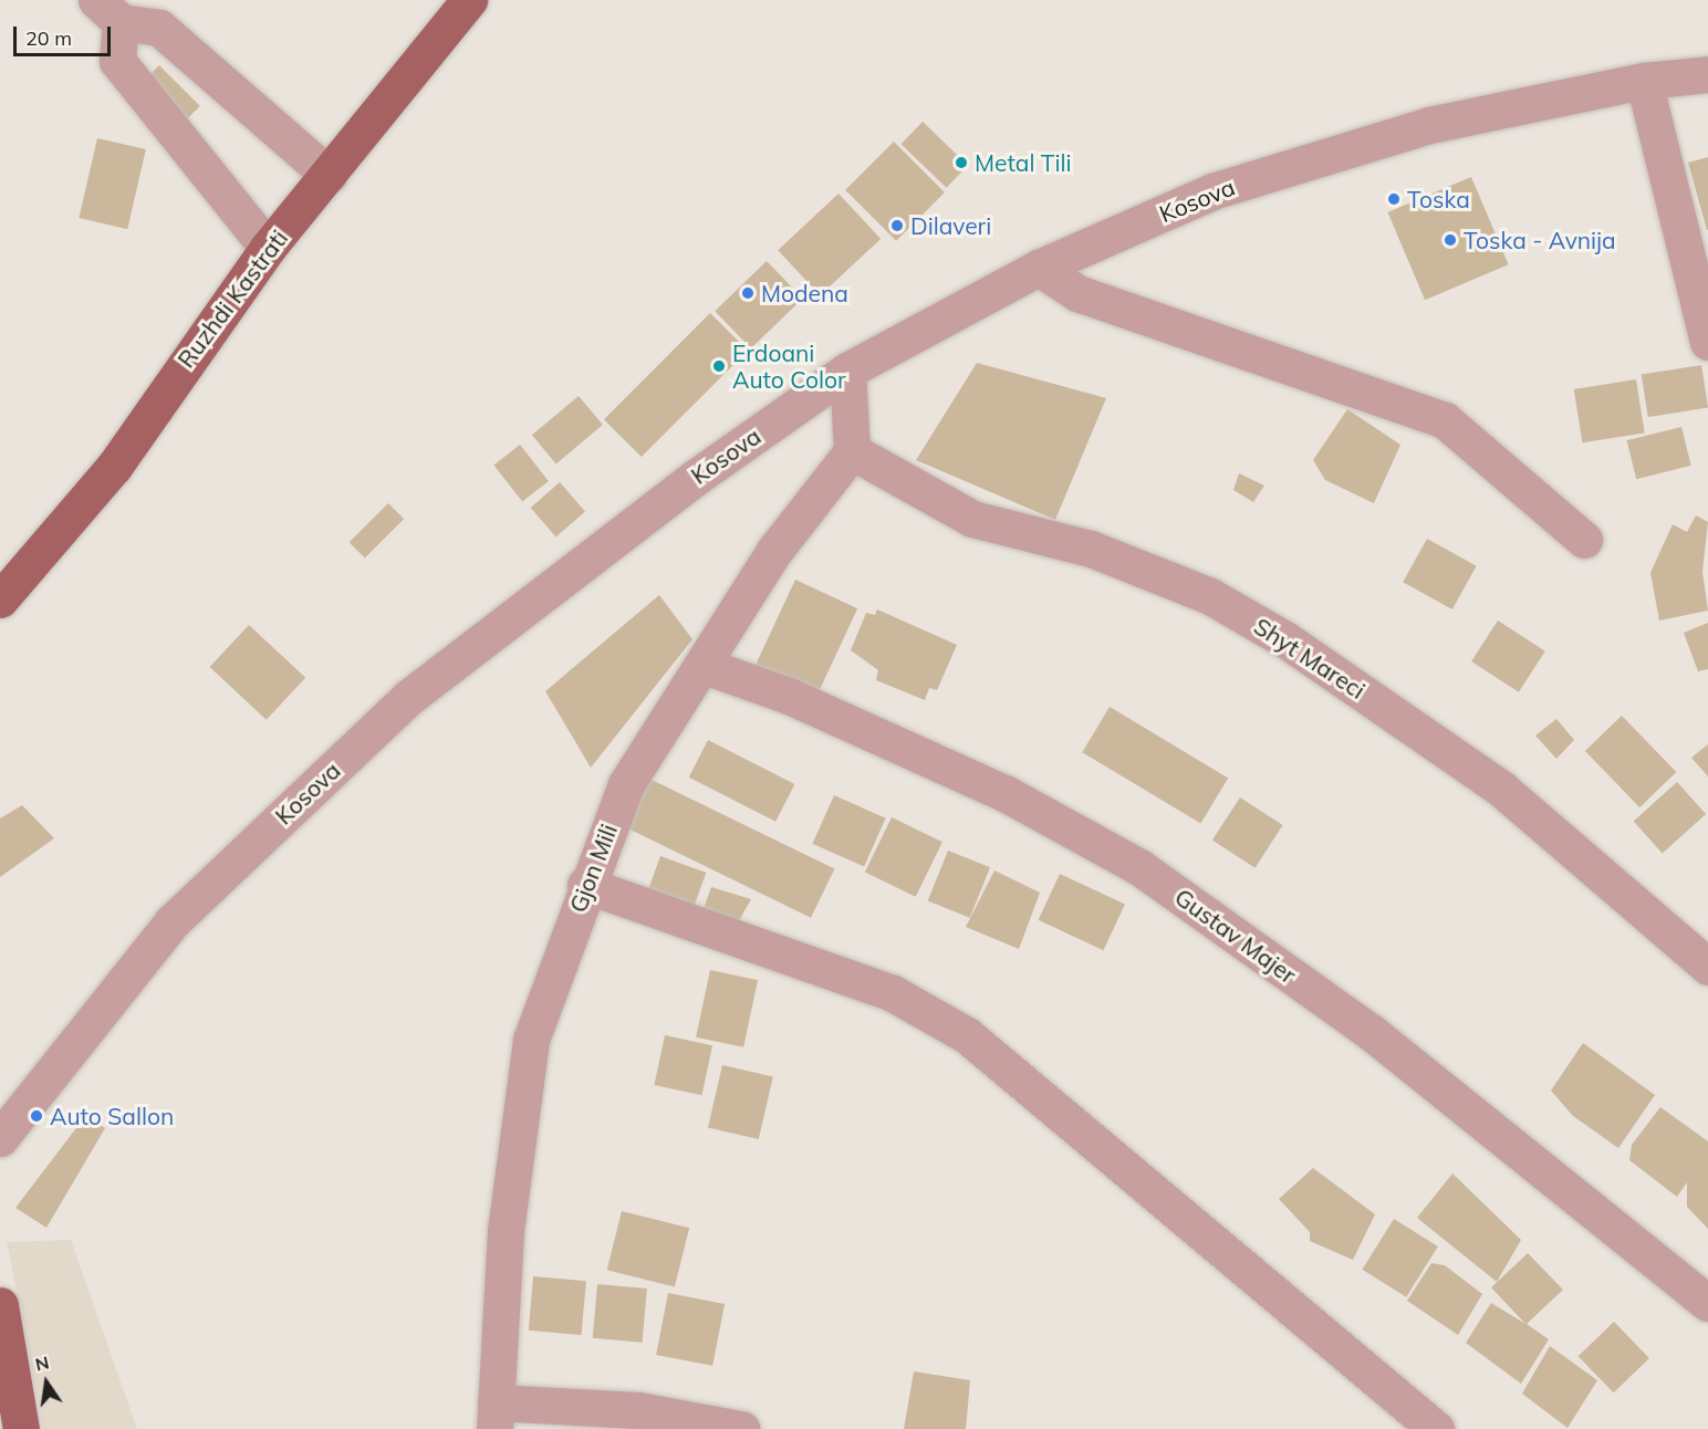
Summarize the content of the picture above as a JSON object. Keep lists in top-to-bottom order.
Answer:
{
  "streets": {
    "main road": ["Ruzhdi Kastrati"],
    "street": [
      "Kosova",
      "Shyt Mareci",
      "Gjon Mili",
      "Gustav Majer"
    ]
  },
  "crossings": [
    ["Shyt Mareci", "Gjon Mili"],
    ["Gjon Mili", "Gustav Majer"]
  ],
  "places": [
    "Metal Tili",
    "Toska",
    "Dilaveri",
    "Toska - Avnija",
    "Modena",
    "Erdoani Auto Color",
    "Auto Sallon"
  ],
  "scale_bar": "20 m",
  "north": "top"
}
